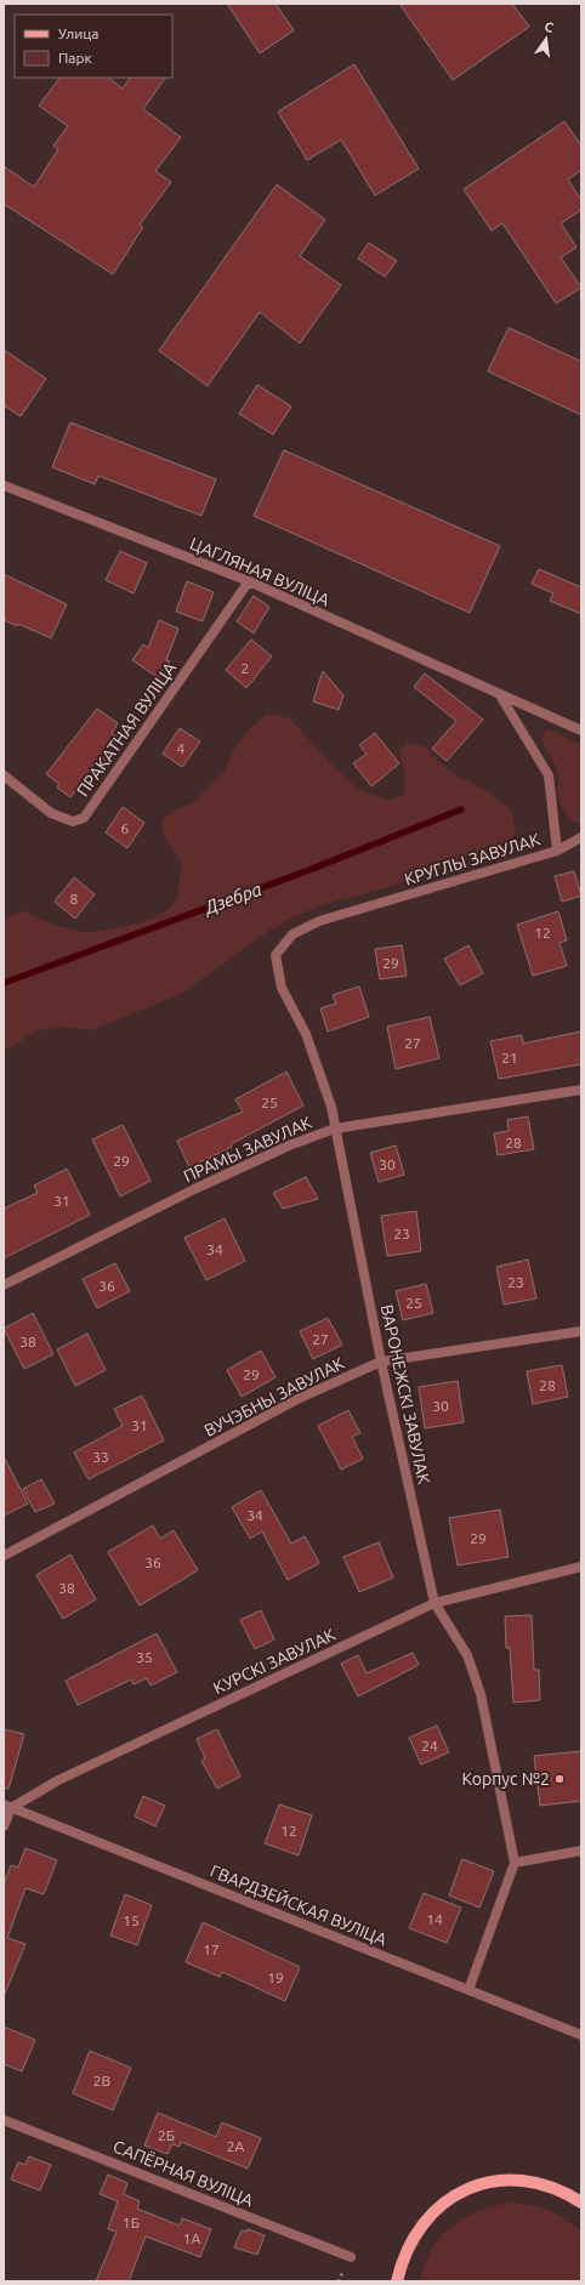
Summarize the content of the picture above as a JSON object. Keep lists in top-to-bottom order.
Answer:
{
  "streets": {
    "street": [
      "ЦАГЛЯНАЯ ВУЛІЦА",
      "ПРАКАТНАЯ ВУЛІЦА",
      "КРУГЛЫ ЗАВУЛАК",
      "ПРАМЫ ЗАВУЛАК",
      "ВАРОНЕЖСКІ ЗАВУЛАК",
      "ВУЧЭБНЫ ЗАВУЛАК",
      "КУРСКІ ЗАВУЛАК",
      "ГВАРДЗЕЙСКАЯ ВУЛІЦА",
      "САПЁРНАЯ ВУЛІЦА"
    ]
  },
  "crossings": [
    ["ЦАГЛЯНАЯ ВУЛІЦА", "ПРАКАТНАЯ ВУЛІЦА"],
    ["ЦАГЛЯНАЯ ВУЛІЦА", "КРУГЛЫ ЗАВУЛАК"],
    ["КРУГЛЫ ЗАВУЛАК", "ВАРОНЕЖСКІ ЗАВУЛАК"],
    ["ПРАМЫ ЗАВУЛАК", "ВАРОНЕЖСКІ ЗАВУЛАК"],
    ["ВАРОНЕЖСКІ ЗАВУЛАК", "ВУЧЭБНЫ ЗАВУЛАК"],
    ["ВАРОНЕЖСКІ ЗАВУЛАК", "КУРСКІ ЗАВУЛАК"],
    ["КУРСКІ ЗАВУЛАК", "ГВАРДЗЕЙСКАЯ ВУЛІЦА"]
  ],
  "water": ["Дзебра"],
  "places": ["Корпус №2"],
  "house_numbers": [
    "2",
    "4",
    "6",
    "8",
    "12",
    "29",
    "27",
    "21",
    "25",
    "28",
    "29",
    "30",
    "31",
    "23",
    "34",
    "23",
    "36",
    "25",
    "27",
    "38",
    "29",
    "28",
    "30",
    "31",
    "33",
    "34",
    "29",
    "36",
    "38",
    "35",
    "24",
    "12",
    "14",
    "15",
    "17",
    "19",
    "2В",
    "2Б",
    "2А",
    "1Б",
    "1А"
  ],
  "legend": ["Улица", "Парк"],
  "north": "top"
}
